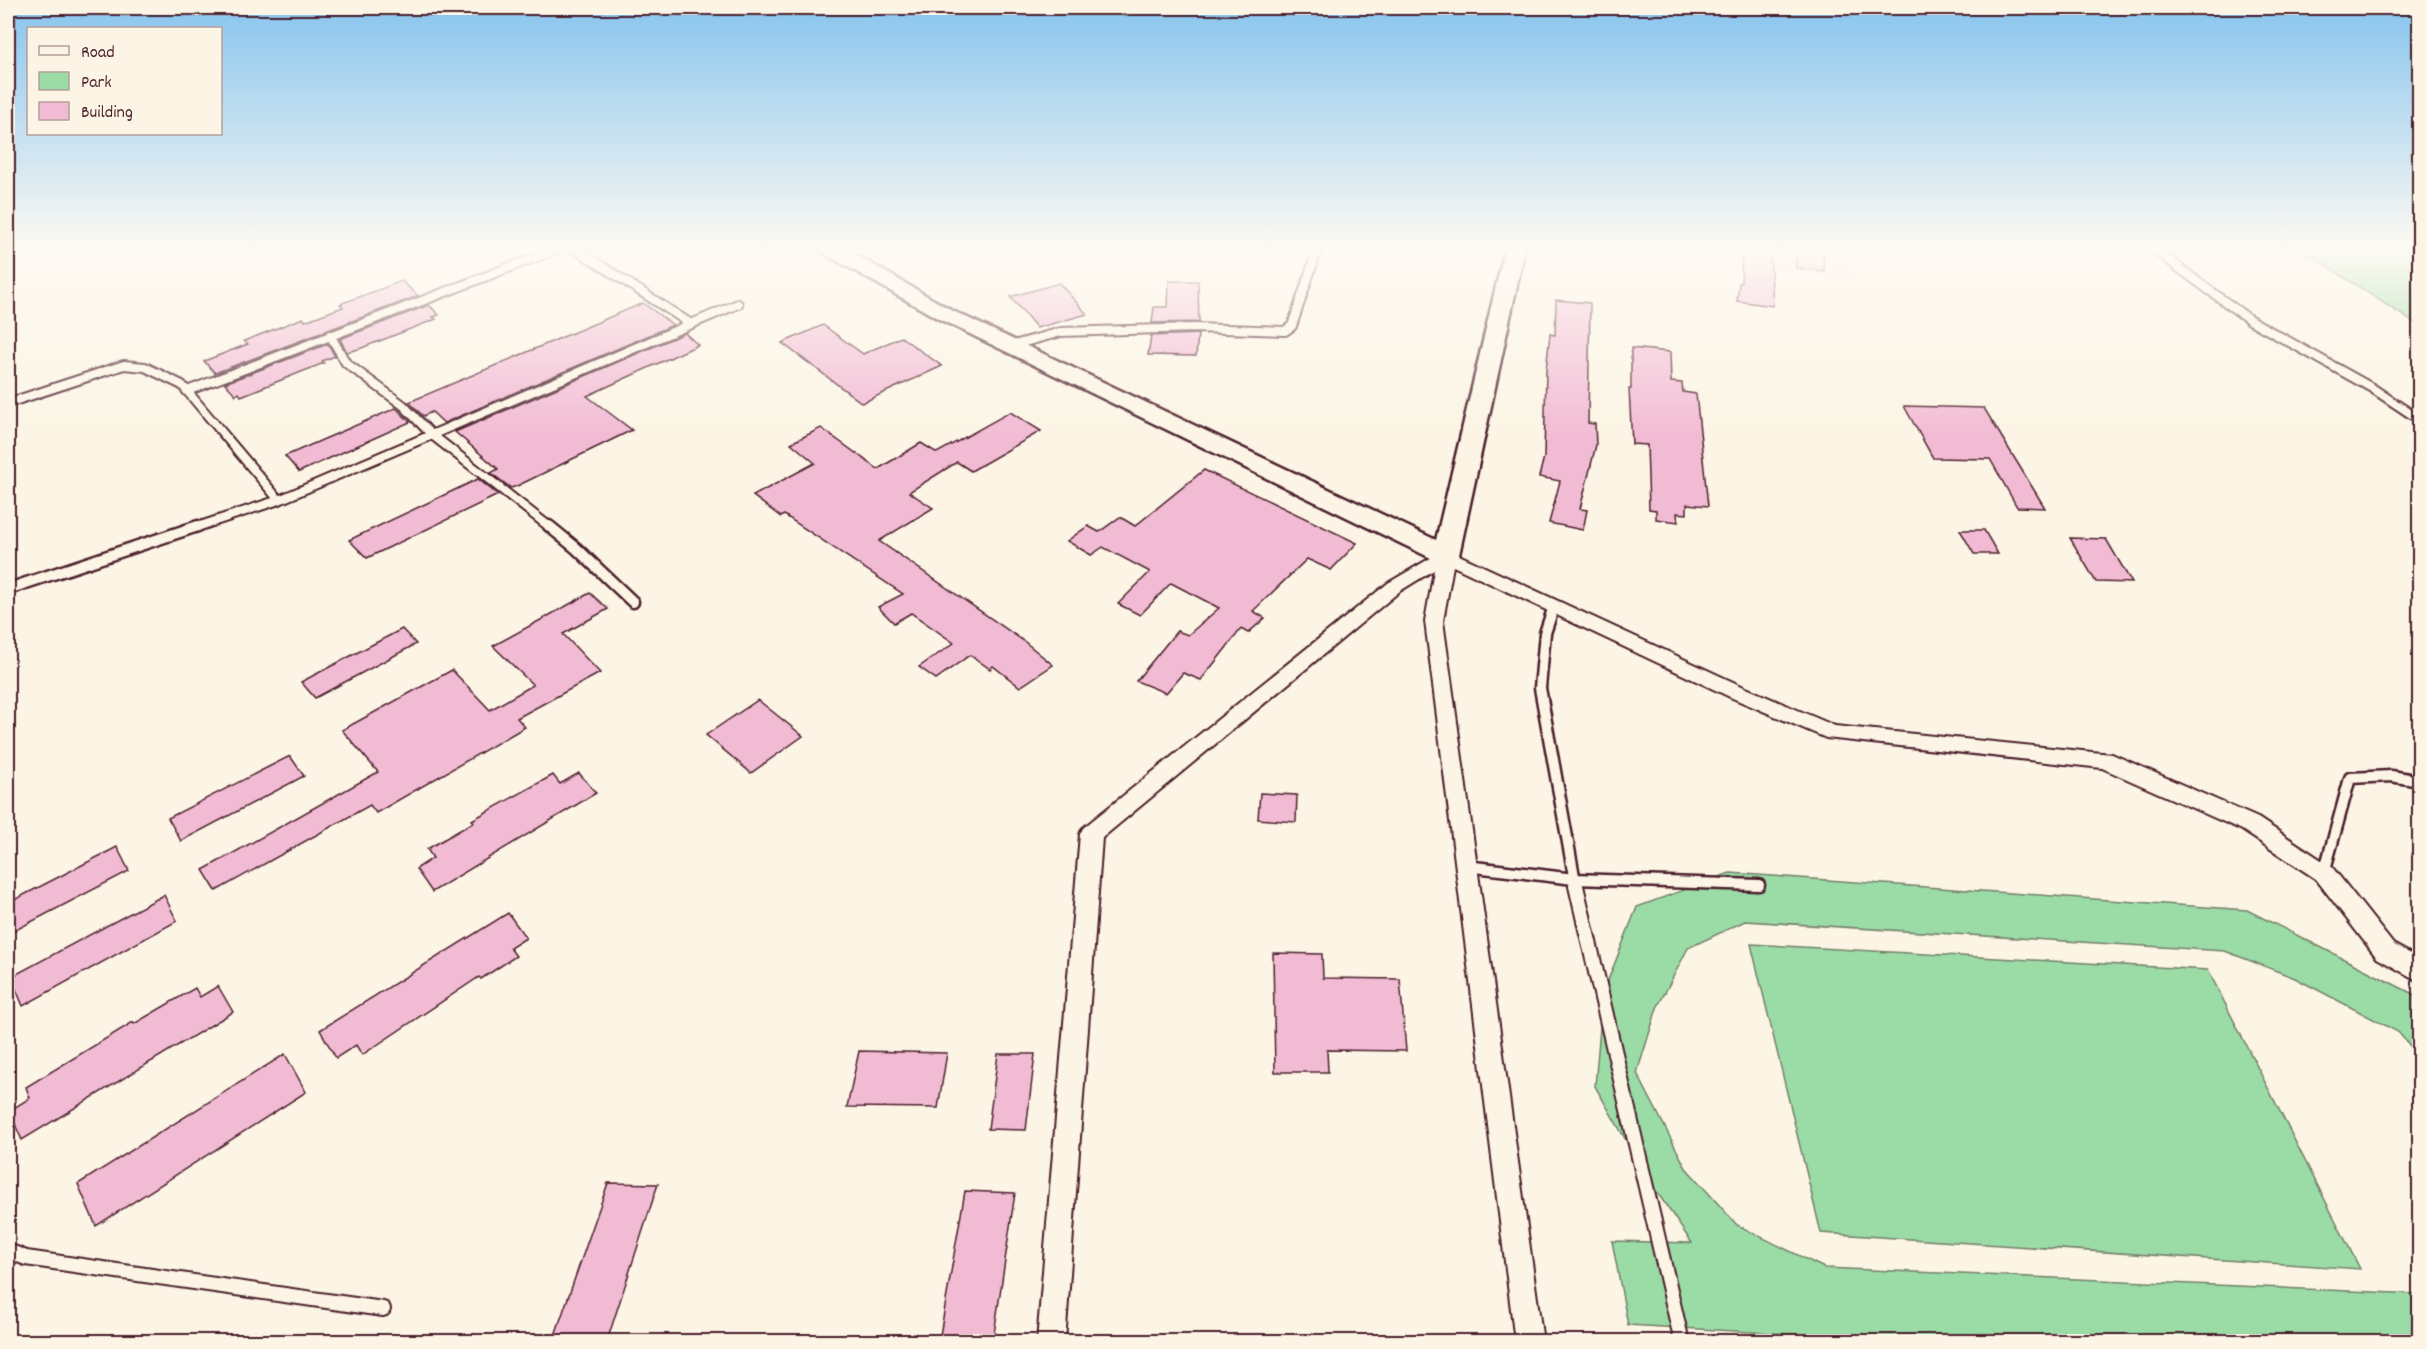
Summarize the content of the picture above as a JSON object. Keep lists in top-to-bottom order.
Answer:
{
  "legend": ["Road", "Park", "Building"]
}
